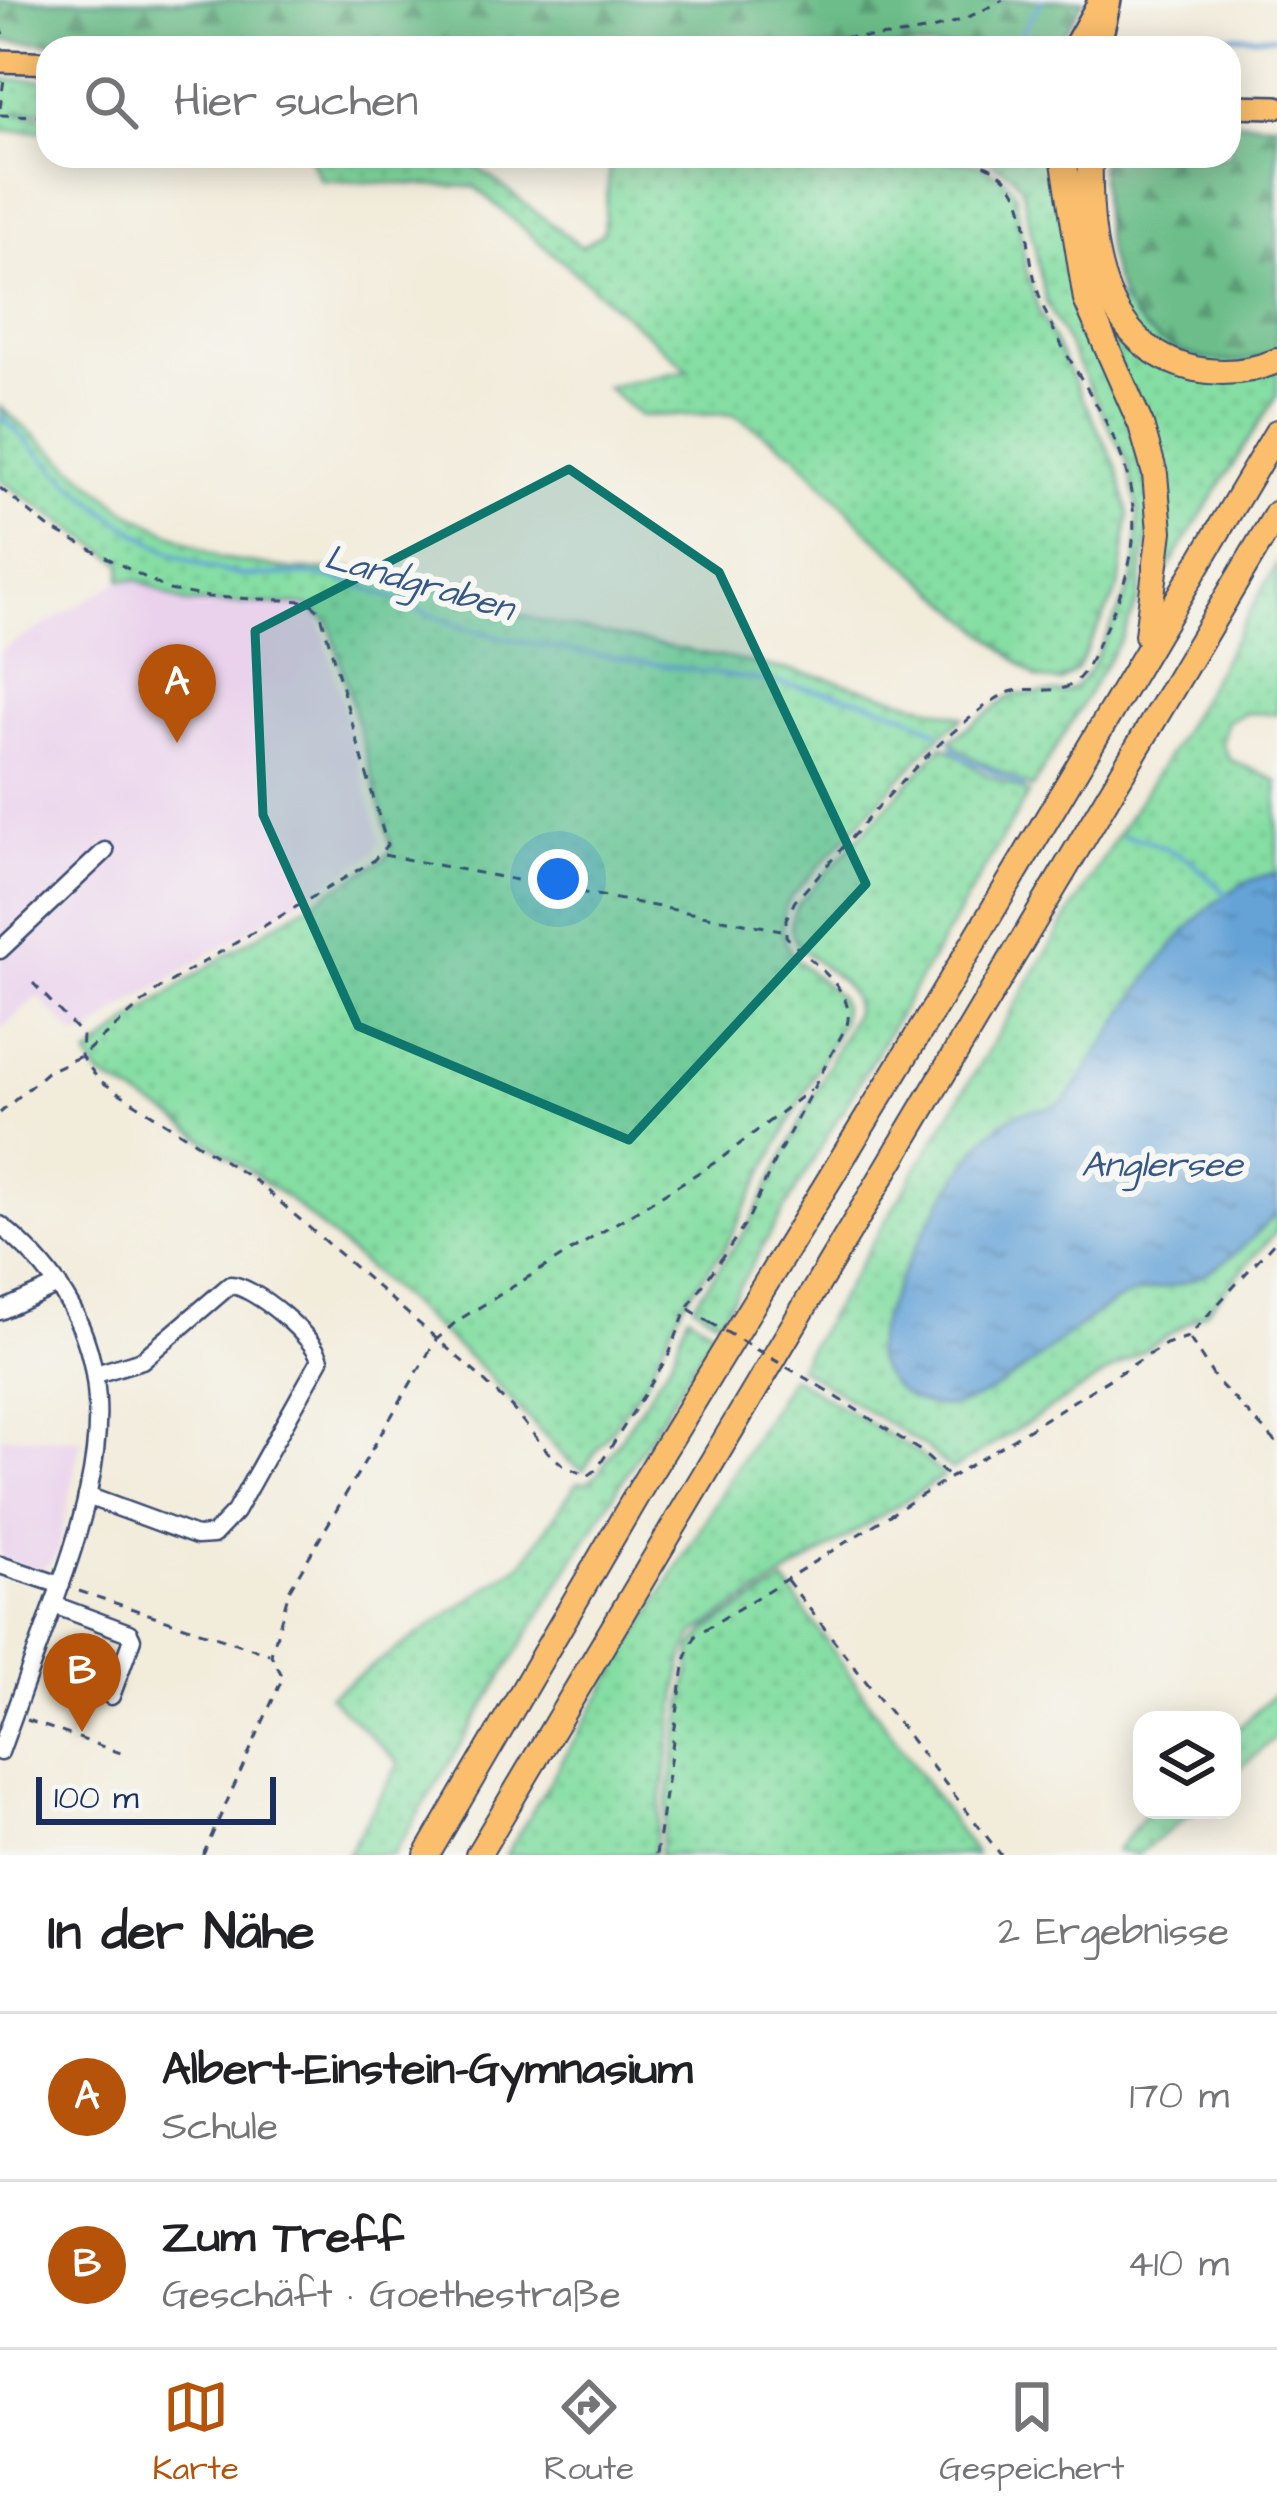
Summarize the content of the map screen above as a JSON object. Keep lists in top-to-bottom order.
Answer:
{
  "water": ["Landgraben", "Anglersee"],
  "scale_bar": "100 m",
  "page": {
    "search": "Hier suchen",
    "pins": ["A", "B"],
    "scale": "100 m",
    "heading": ["In der Nähe", "2 Ergebnisse"],
    "list": [
      {
        "mark": "A",
        "name": "Albert-Einstein-Gymnasium",
        "note": "Schule",
        "value": "170 m"
      },
      {
        "mark": "B",
        "name": "Zum Treff",
        "note": "Geschäft · Goethestraße",
        "value": "410 m"
      }
    ],
    "nav": ["Karte", "Route", "Gespeichert"]
  }
}
